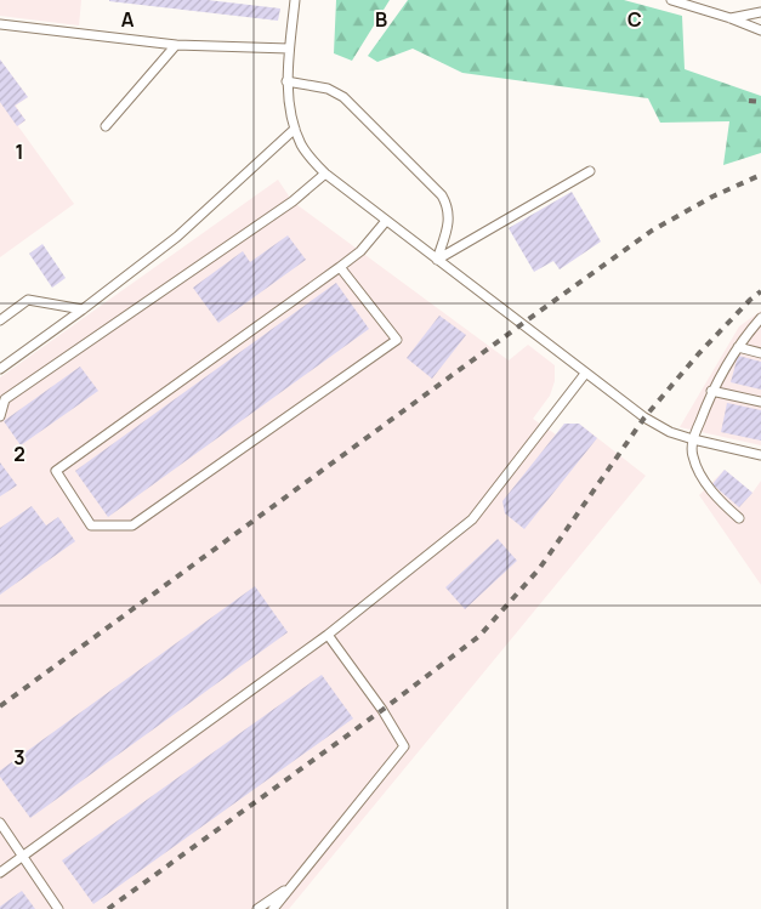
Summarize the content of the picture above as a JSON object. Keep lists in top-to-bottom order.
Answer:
{
  "grid": {
    "columns": ["A", "B", "C"],
    "rows": ["1", "2", "3"]
  }
}
